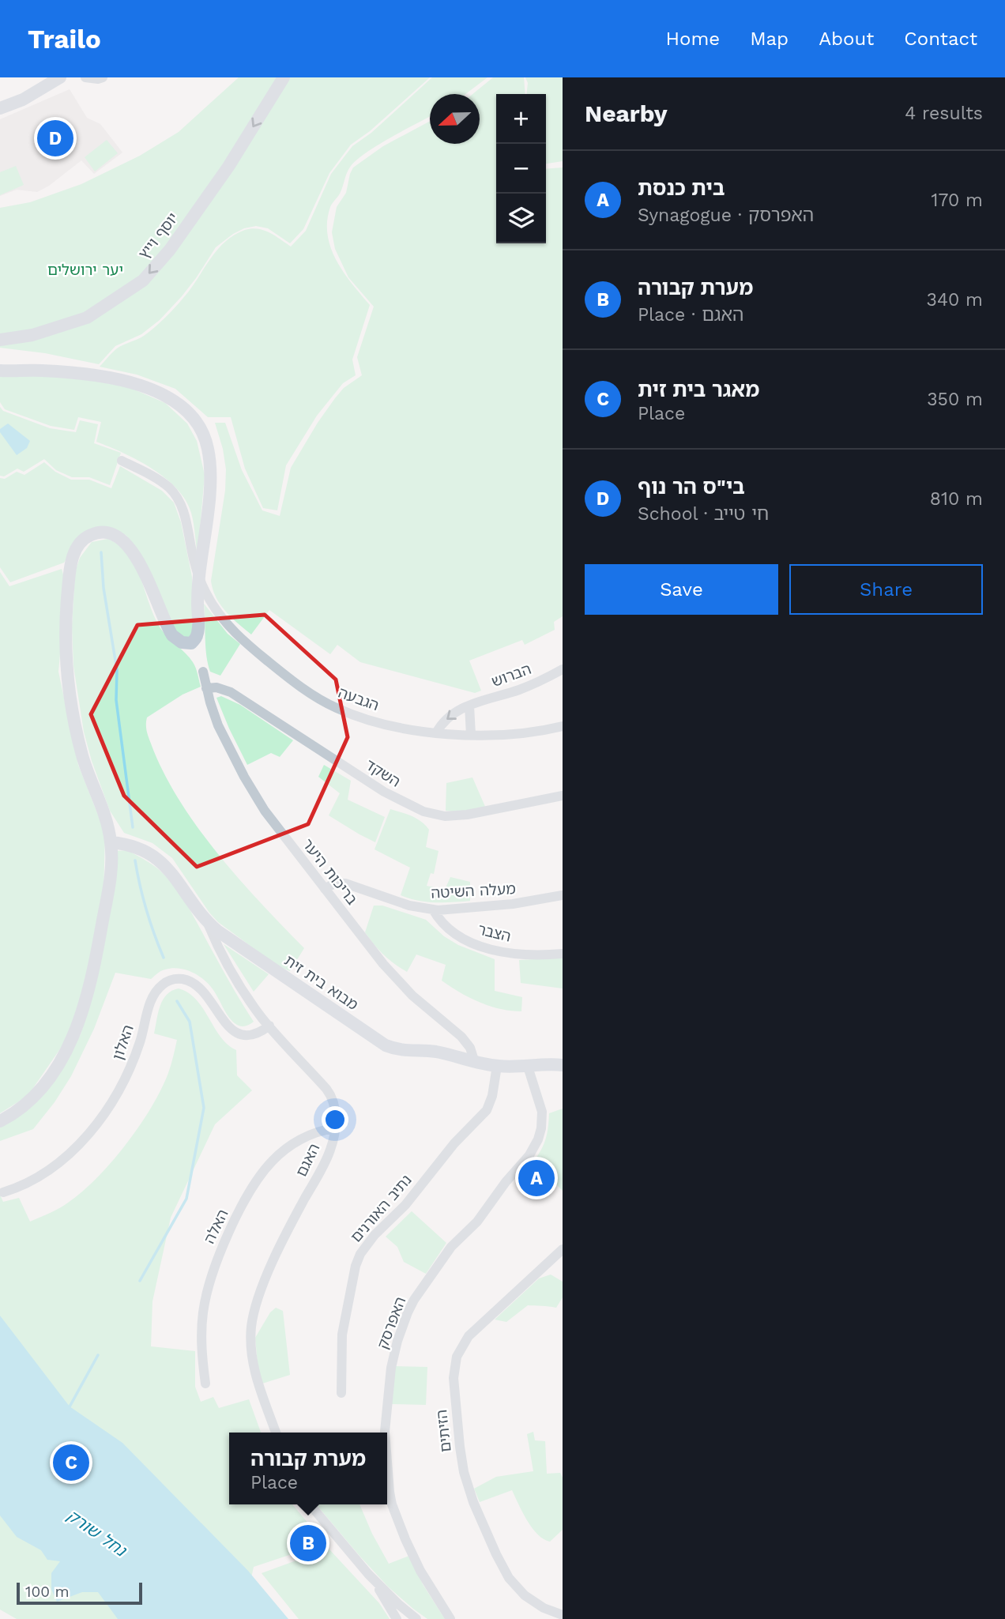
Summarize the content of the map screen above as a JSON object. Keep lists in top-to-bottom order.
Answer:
{
  "streets": {
    "main road": ["יוסף וייץ", "מבוא בית זית"],
    "street": [
      "הברוש",
      "הגבעה",
      "השקד",
      "בריכות היער",
      "מעלה השיטה",
      "הצבר",
      "האלון",
      "האגם",
      "נתיב האורנים",
      "האלה",
      "האפרסק",
      "הזיתים"
    ]
  },
  "crossings": [
    ["הברוש", "הגבעה"],
    ["השקד", "בריכות היער"],
    ["בריכות היער", "מעלה השיטה"],
    ["בריכות היער", "מבוא בית זית"],
    ["מעלה השיטה", "הצבר"],
    ["מבוא בית זית", "האגם"],
    ["מבוא בית זית", "נתיב האורנים"],
    ["מבוא בית זית", "האפרסק"],
    ["האלון", "האגם"],
    ["האגם", "האלה"]
  ],
  "one_way": ["יוסף וייץ"],
  "water": ["נחל שורק"],
  "parks": ["יער ירושלים"],
  "scale_bar": "100 m",
  "north": "left",
  "page": {
    "header": "Trailo",
    "nav": [
      "Home",
      "Map",
      "About",
      "Contact"
    ],
    "heading": ["Nearby", "4 results"],
    "map_buttons": ["+", "−"],
    "pins": [
      "D",
      "A",
      "C",
      "B"
    ],
    "list": [
      {
        "mark": "A",
        "name": "בית כנסת",
        "note": "Synagogue · האפרסק",
        "value": "170 m"
      },
      {
        "mark": "B",
        "name": "מערת קבורה",
        "note": "Place · האגם",
        "value": "340 m"
      },
      {
        "mark": "C",
        "name": "מאגר בית זית",
        "note": "Place",
        "value": "350 m"
      },
      {
        "mark": "D",
        "name": "בי\"ס הר נוף",
        "note": "School · חי טייב",
        "value": "810 m"
      }
    ],
    "buttons": ["Save", "Share"],
    "popup": ["מערת קבורה", "Place"],
    "scale": "100 m"
  }
}
